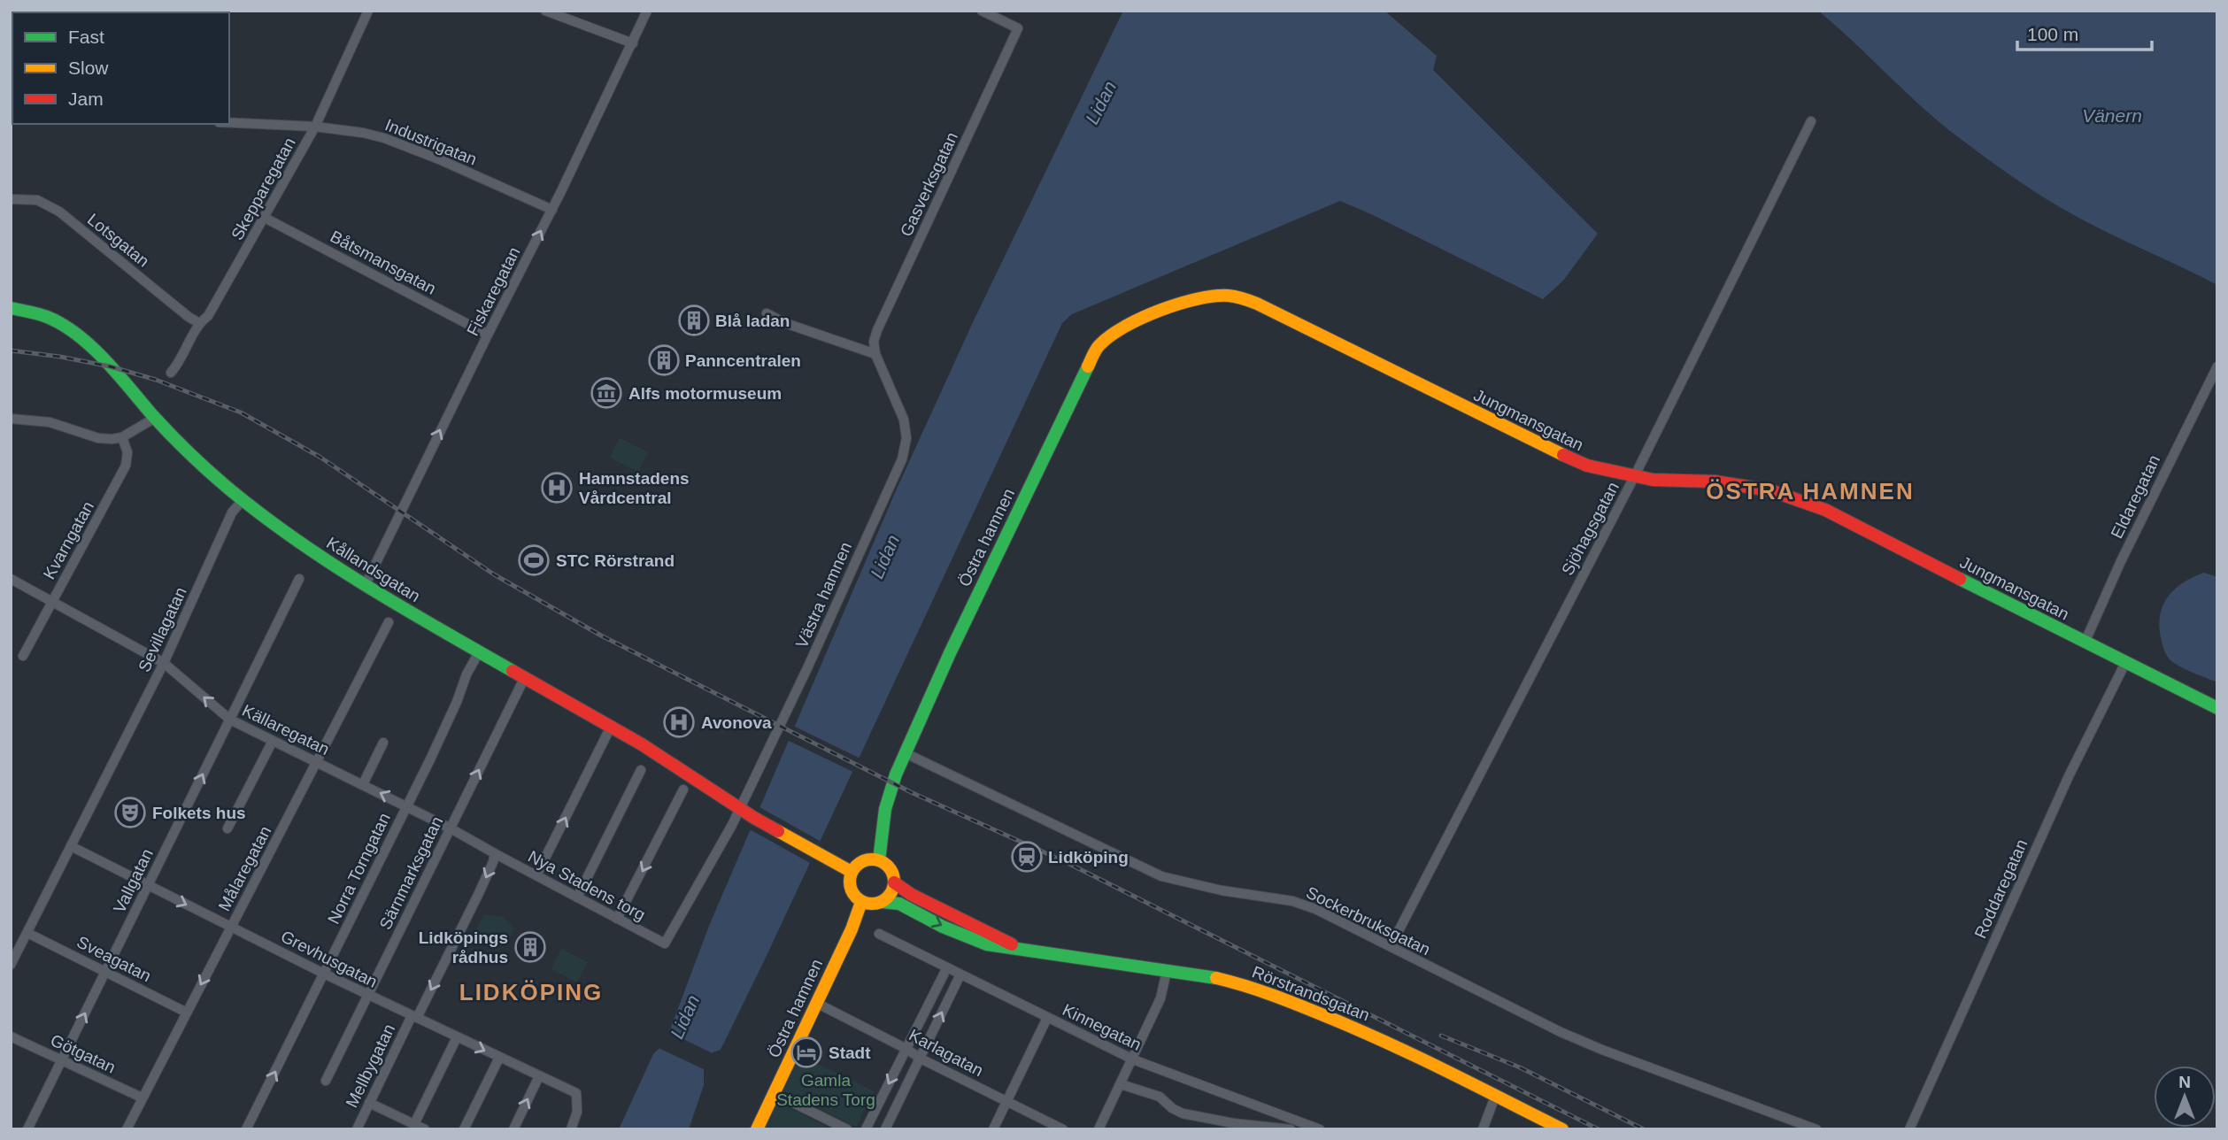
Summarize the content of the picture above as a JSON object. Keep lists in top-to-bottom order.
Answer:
{
  "streets": {
    "main road": [
      "Jungmansgatan",
      "Östra hamnen",
      "Kållandsgatan",
      "Rörstrandsgatan"
    ],
    "street": [
      "Industrigatan",
      "Gasverksgatan",
      "Skepparegatan",
      "Lotsgatan",
      "Båtsmansgatan",
      "Fiskaregatan",
      "Eldaregatan",
      "Sjöhagsgatan",
      "Kvarngatan",
      "Västra hamnen",
      "Sevillagatan",
      "Källaregatan",
      "Målaregatan",
      "Norra Torngatan",
      "Särnmarksgatan",
      "Vallgatan",
      "Nya Stadens torg",
      "Roddaregatan",
      "Sockerbruksgatan",
      "Sveagatan",
      "Grevhusgatan",
      "Kinnegatan",
      "Karlagatan",
      "Götgatan",
      "Mellbygatan"
    ]
  },
  "crossings": [
    ["Industrigatan", "Skepparegatan"],
    ["Industrigatan", "Fiskaregatan"],
    ["Gasverksgatan", "Västra hamnen"],
    ["Skepparegatan", "Lotsgatan"],
    ["Skepparegatan", "Båtsmansgatan"],
    ["Båtsmansgatan", "Fiskaregatan"],
    ["Fiskaregatan", "Kållandsgatan"],
    ["Jungmansgatan", "Eldaregatan"],
    ["Jungmansgatan", "Sjöhagsgatan"],
    ["Jungmansgatan", "Östra hamnen"],
    ["Jungmansgatan", "Roddaregatan"],
    ["Sjöhagsgatan", "Sockerbruksgatan"],
    ["Östra hamnen", "Kållandsgatan"],
    ["Östra hamnen", "Sockerbruksgatan"],
    ["Östra hamnen", "Rörstrandsgatan"],
    ["Östra hamnen", "Karlagatan"],
    ["Kvarngatan", "Källaregatan"],
    ["Kållandsgatan", "Västra hamnen"],
    ["Kållandsgatan", "Sevillagatan"],
    ["Kållandsgatan", "Norra Torngatan"],
    ["Kållandsgatan", "Särnmarksgatan"],
    ["Kållandsgatan", "Rörstrandsgatan"],
    ["Västra hamnen", "Nya Stadens torg"],
    ["Sevillagatan", "Källaregatan"],
    ["Sevillagatan", "Sveagatan"],
    ["Sevillagatan", "Grevhusgatan"],
    ["Källaregatan", "Målaregatan"],
    ["Källaregatan", "Norra Torngatan"],
    ["Källaregatan", "Särnmarksgatan"],
    ["Källaregatan", "Vallgatan"],
    ["Källaregatan", "Nya Stadens torg"],
    ["Källaregatan", "Mellbygatan"],
    ["Målaregatan", "Sveagatan"],
    ["Målaregatan", "Grevhusgatan"],
    ["Målaregatan", "Götgatan"],
    ["Norra Torngatan", "Grevhusgatan"],
    ["Särnmarksgatan", "Grevhusgatan"],
    ["Vallgatan", "Sveagatan"],
    ["Vallgatan", "Grevhusgatan"],
    ["Vallgatan", "Götgatan"],
    ["Nya Stadens torg", "Mellbygatan"],
    ["Grevhusgatan", "Mellbygatan"]
  ],
  "one_way": ["Fiskaregatan", "Särnmarksgatan", "Mellbygatan"],
  "districts": ["ÖSTRA HAMNEN", "LIDKÖPING"],
  "water": ["Lidan", "Vänern"],
  "parks": ["Gamla Stadens Torg"],
  "places": {
    "building": ["Blå ladan", "Panncentralen", "Lidköpings rådhus"],
    "museum": ["Alfs motormuseum"],
    "hospital": ["Hamnstadens Vårdcentral", "Avonova"],
    "sports": ["STC Rörstrand"],
    "theatre": ["Folkets hus"],
    "station": ["Lidköping"],
    "hotel": ["Stadt"]
  },
  "legend": ["Fast", "Slow", "Jam"],
  "scale_bar": "100 m",
  "north": "top"
}
